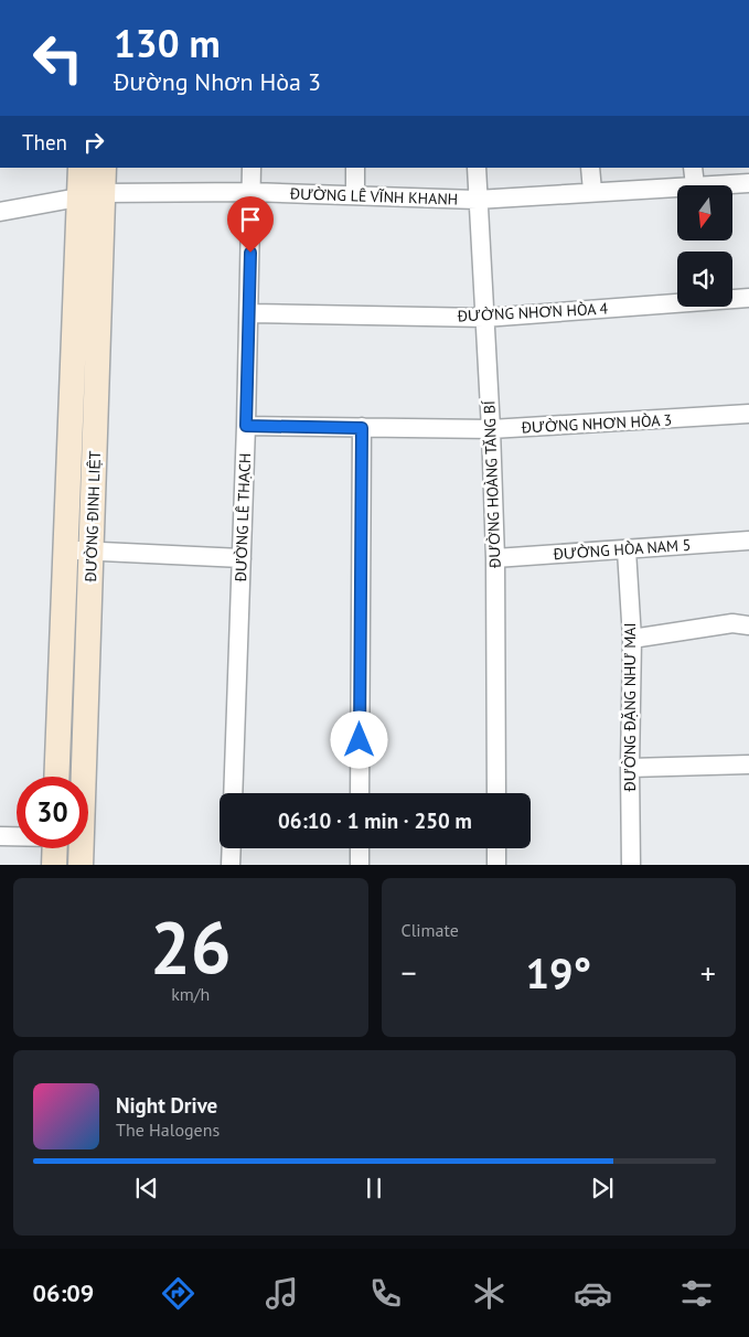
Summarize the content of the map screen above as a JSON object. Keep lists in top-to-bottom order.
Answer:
{
  "streets": {
    "street": [
      "ĐƯỜNG LÊ VĨNH KHANH",
      "ĐƯỜNG NHƠN HÒA 4",
      "ĐƯỜNG NHƠN HÒA 3",
      "ĐƯỜNG HOÀNG TĂNG BÍ",
      "ĐƯỜNG ĐINH LIỆT",
      "ĐƯỜNG LÊ THẠCH",
      "ĐƯỜNG HÒA NAM 5",
      "ĐƯỜNG ĐẶNG NHƯ MAI"
    ]
  },
  "crossings": [
    ["ĐƯỜNG LÊ VĨNH KHANH", "ĐƯỜNG HOÀNG TĂNG BÍ"],
    ["ĐƯỜNG LÊ VĨNH KHANH", "ĐƯỜNG ĐINH LIỆT"],
    ["ĐƯỜNG LÊ VĨNH KHANH", "ĐƯỜNG LÊ THẠCH"],
    ["ĐƯỜNG NHƠN HÒA 4", "ĐƯỜNG HOÀNG TĂNG BÍ"],
    ["ĐƯỜNG NHƠN HÒA 4", "ĐƯỜNG LÊ THẠCH"],
    ["ĐƯỜNG NHƠN HÒA 3", "ĐƯỜNG HOÀNG TĂNG BÍ"],
    ["ĐƯỜNG NHƠN HÒA 3", "ĐƯỜNG LÊ THẠCH"],
    ["ĐƯỜNG HOÀNG TĂNG BÍ", "ĐƯỜNG HÒA NAM 5"],
    ["ĐƯỜNG HÒA NAM 5", "ĐƯỜNG ĐẶNG NHƯ MAI"]
  ],
  "north": "bottom",
  "page": {
    "turn": ["130 m", "Đường Nhơn Hòa 3"],
    "then": "Then",
    "limit": "30",
    "trip": "06:10 · 1 min · 250 m",
    "tile": [
      ["26", "km/h"],
      "Climate"
    ],
    "heat": ["−", "19°", "+"],
    "song": ["Night Drive", "The Halogens"],
    "tabs": "06:09"
  }
}
